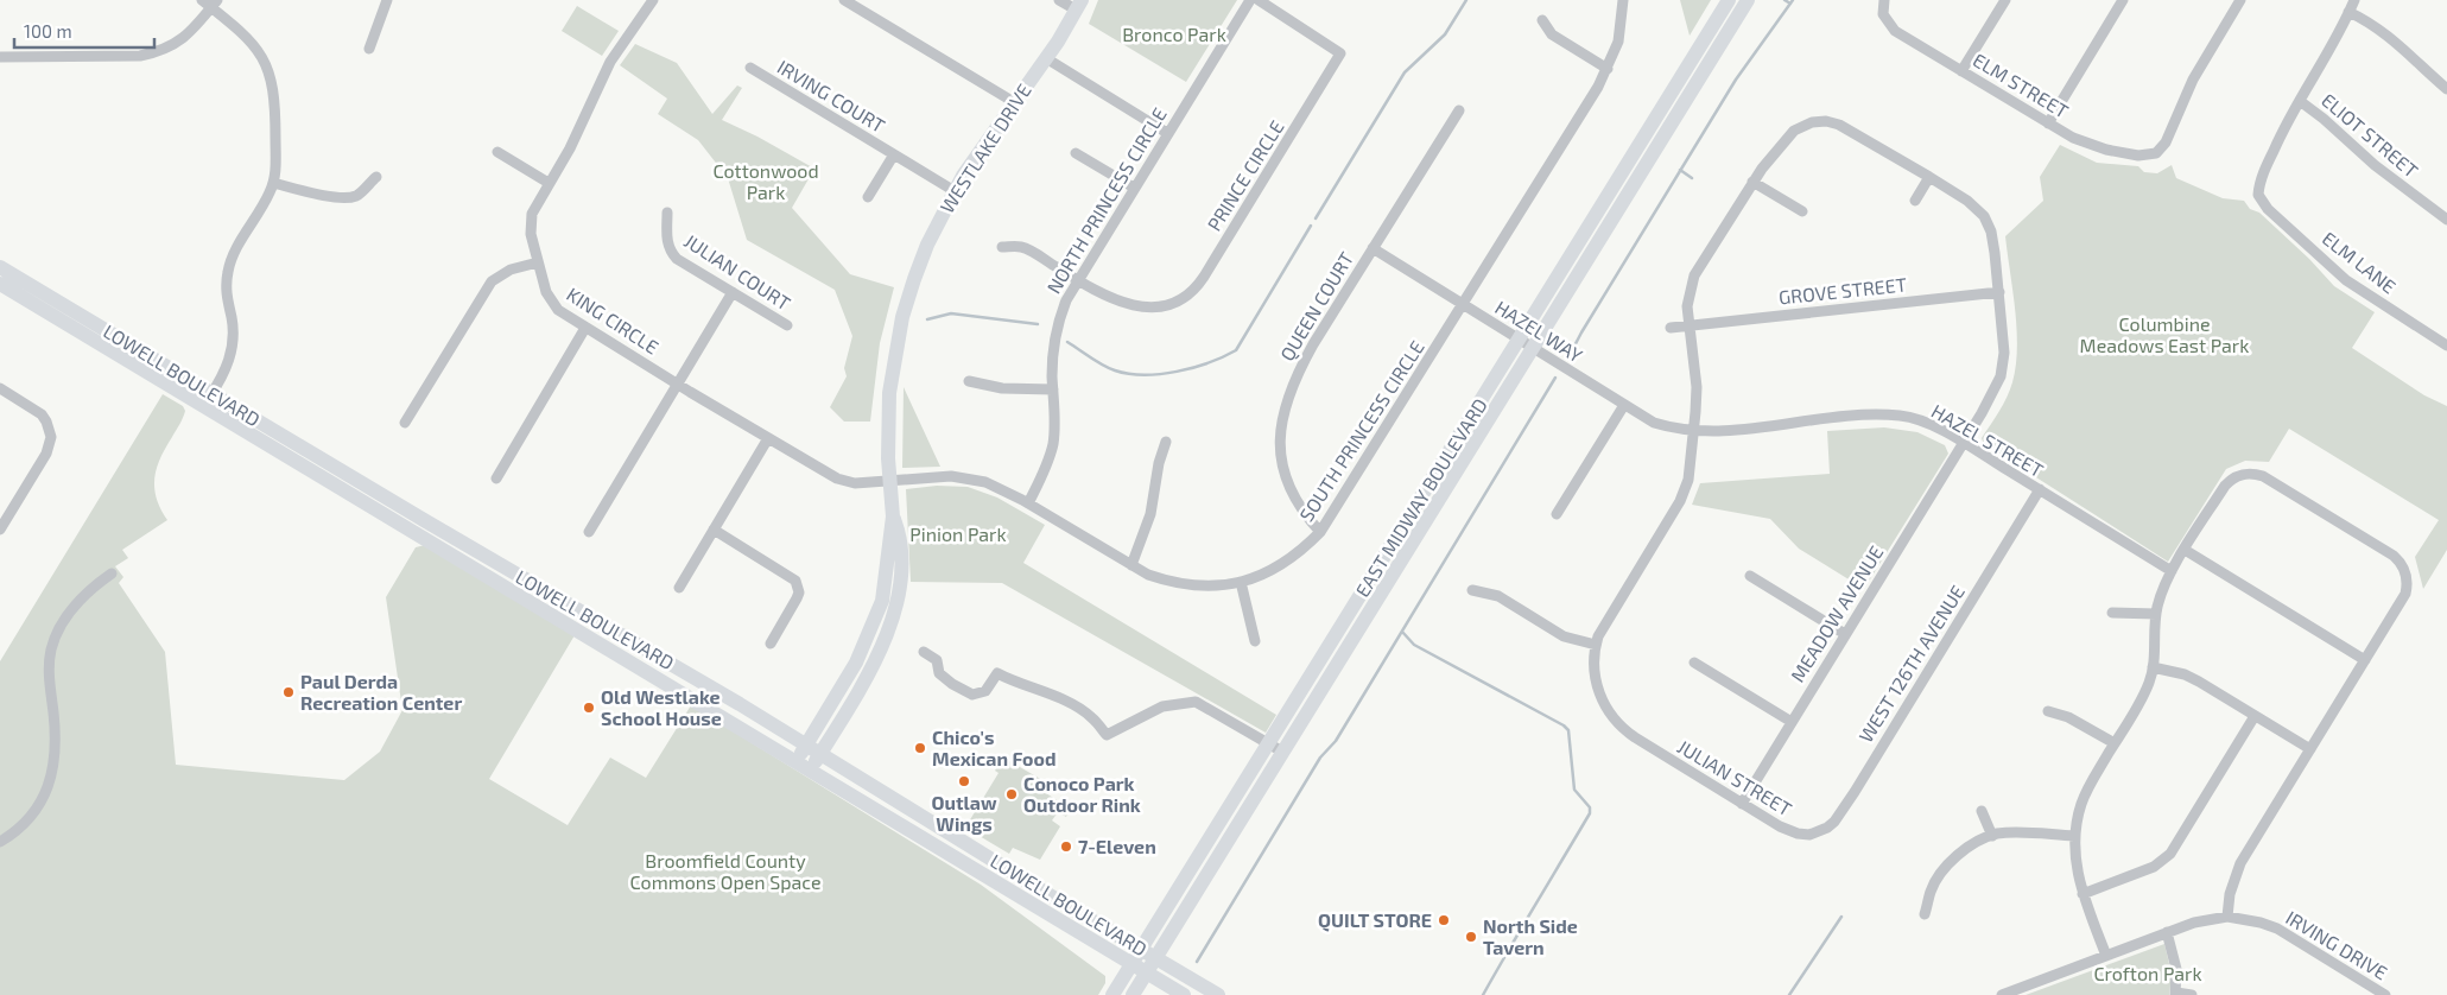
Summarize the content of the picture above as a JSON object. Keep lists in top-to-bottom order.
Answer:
{
  "streets": {
    "main road": ["WESTLAKE DRIVE", "LOWELL BOULEVARD", "EAST MIDWAY BOULEVARD"],
    "street": [
      "ELM STREET",
      "IRVING COURT",
      "ELIOT STREET",
      "PRINCE CIRCLE",
      "NORTH PRINCESS CIRCLE",
      "ELM LANE",
      "JULIAN COURT",
      "GROVE STREET",
      "QUEEN COURT",
      "KING CIRCLE",
      "HAZEL WAY",
      "SOUTH PRINCESS CIRCLE",
      "HAZEL STREET",
      "MEADOW AVENUE",
      "WEST 126TH AVENUE",
      "JULIAN STREET",
      "IRVING DRIVE"
    ]
  },
  "crossings": [
    ["IRVING COURT", "WESTLAKE DRIVE"],
    ["ELIOT STREET", "ELM LANE"],
    ["WESTLAKE DRIVE", "KING CIRCLE"],
    ["WESTLAKE DRIVE", "LOWELL BOULEVARD"],
    ["WESTLAKE DRIVE", "SOUTH PRINCESS CIRCLE"],
    ["PRINCE CIRCLE", "NORTH PRINCESS CIRCLE"],
    ["NORTH PRINCESS CIRCLE", "SOUTH PRINCESS CIRCLE"],
    ["GROVE STREET", "MEADOW AVENUE"],
    ["QUEEN COURT", "HAZEL WAY"],
    ["QUEEN COURT", "SOUTH PRINCESS CIRCLE"],
    ["KING CIRCLE", "SOUTH PRINCESS CIRCLE"],
    ["HAZEL WAY", "SOUTH PRINCESS CIRCLE"],
    ["HAZEL WAY", "HAZEL STREET"],
    ["HAZEL WAY", "EAST MIDWAY BOULEVARD"],
    ["LOWELL BOULEVARD", "EAST MIDWAY BOULEVARD"],
    ["HAZEL STREET", "MEADOW AVENUE"],
    ["HAZEL STREET", "WEST 126TH AVENUE"],
    ["MEADOW AVENUE", "JULIAN STREET"],
    ["WEST 126TH AVENUE", "JULIAN STREET"]
  ],
  "parks": [
    "Bronco Park",
    "Cottonwood Park",
    "Columbine Meadows East Park",
    "Pinion Park",
    "Broomfield County Commons Open Space",
    "Crofton Park"
  ],
  "places": [
    "Paul Derda Recreation Center",
    "Old Westlake School House",
    "Chico's Mexican Food",
    "Outlaw Wings",
    "Conoco Park Outdoor Rink",
    "7-Eleven",
    "QUILT STORE",
    "North Side Tavern"
  ],
  "scale_bar": "100 m"
}
